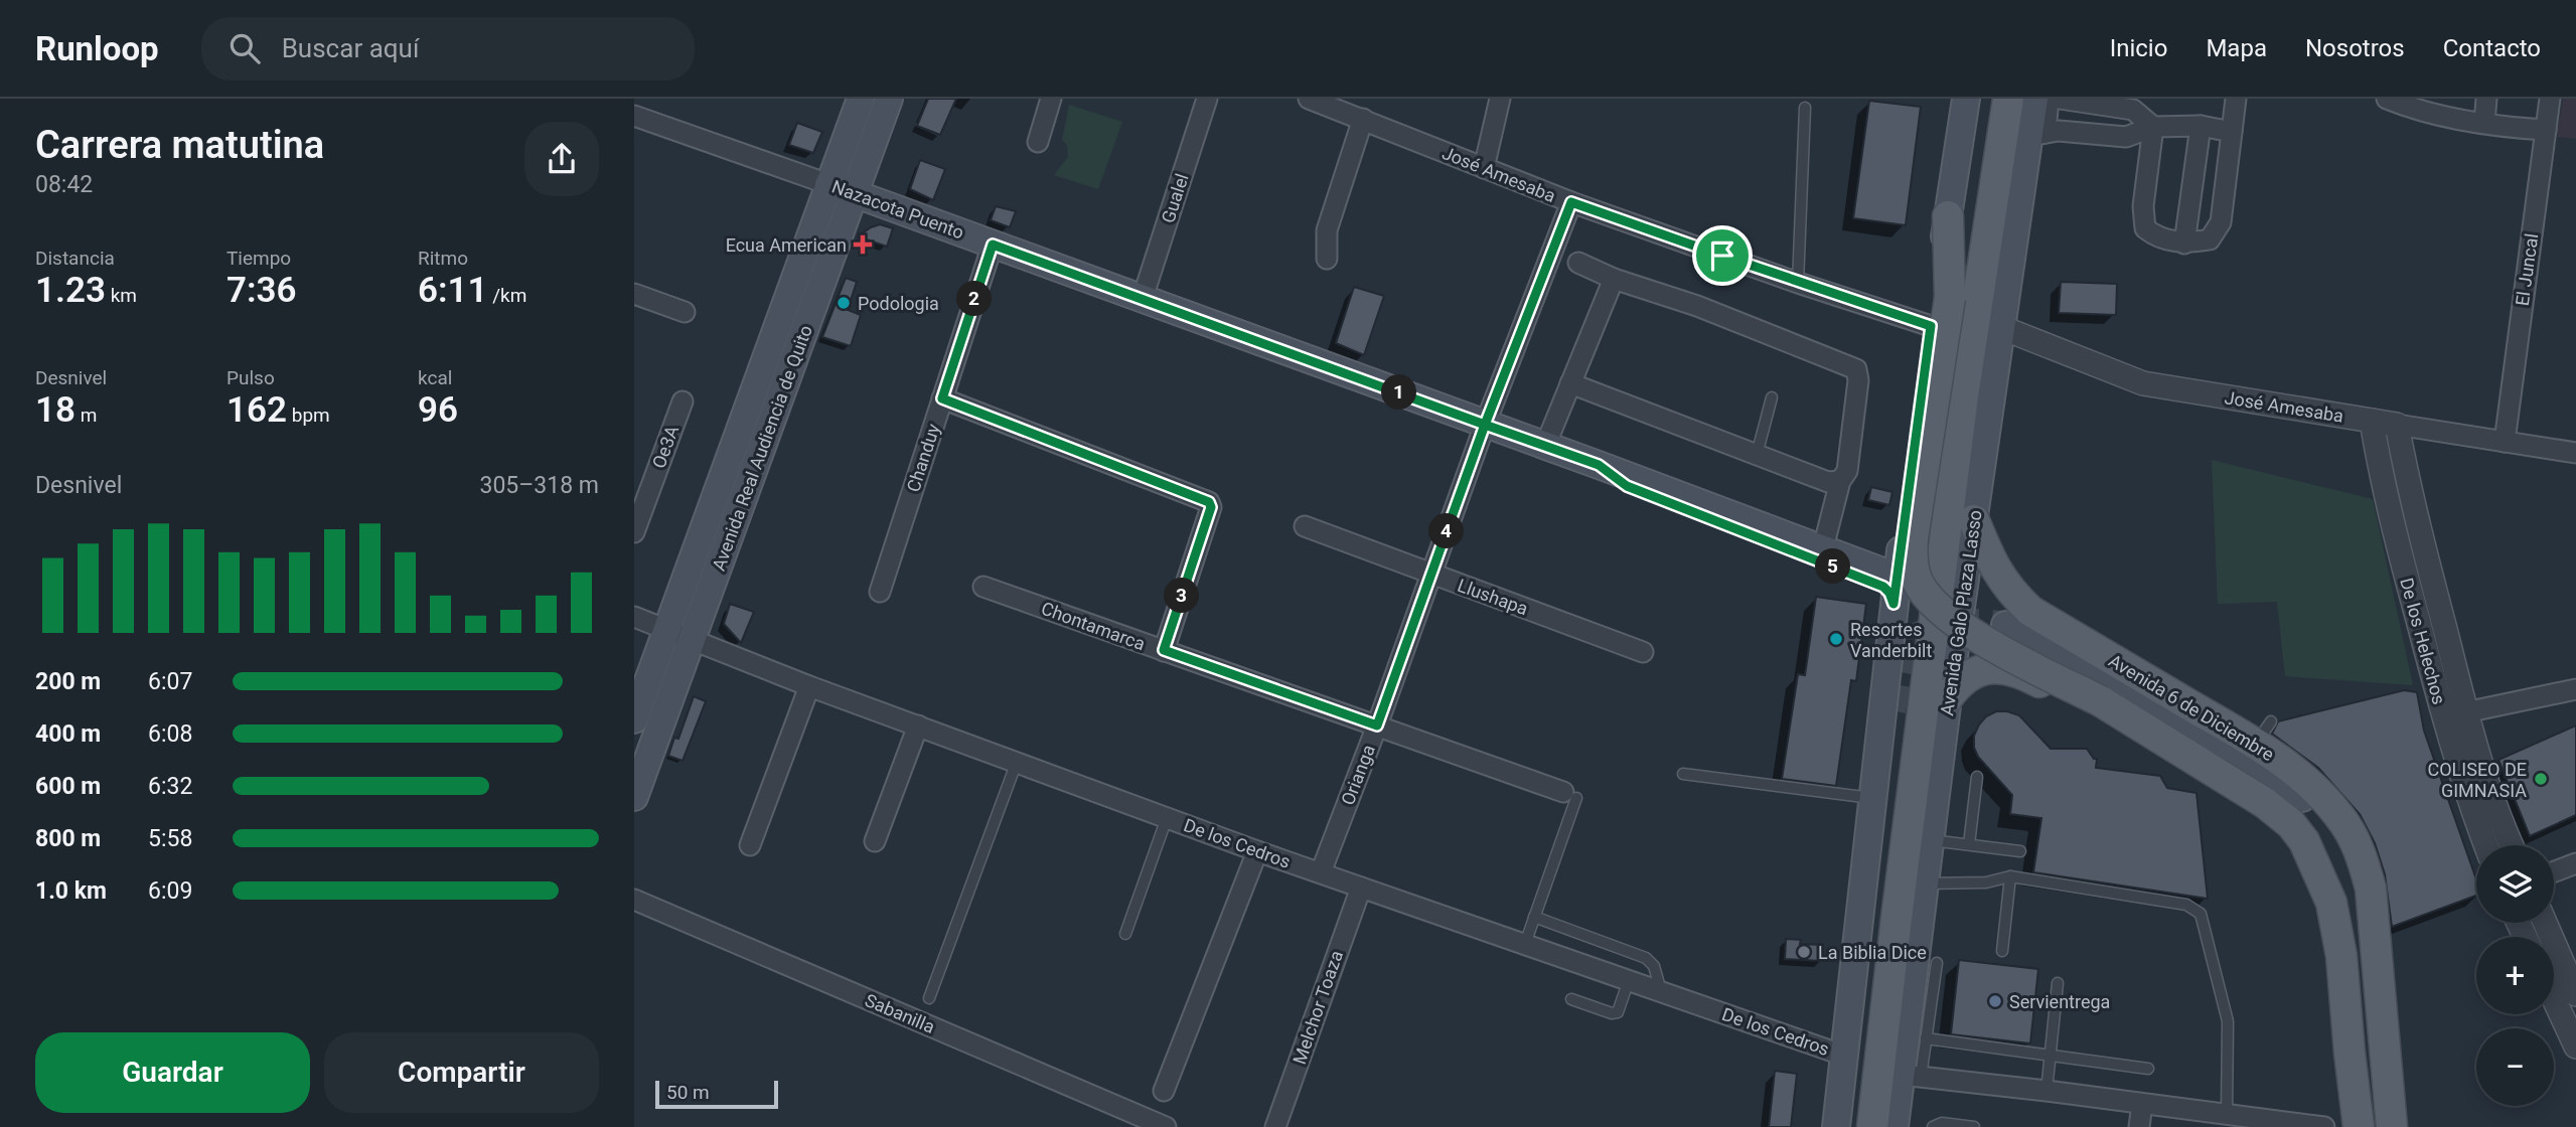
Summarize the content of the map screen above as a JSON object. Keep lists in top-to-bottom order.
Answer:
{
  "streets": {
    "main road": [
      "Nazacota Puento",
      "Avenida Real Audiencia de Quito",
      "Avenida Galo Plaza Lasso",
      "Avenida 6 de Diciembre"
    ],
    "street": [
      "José Amesaba",
      "Gualel",
      "El Juncal",
      "Oe3A",
      "Chanduy",
      "Llushapa",
      "Chontamarca",
      "De los Helechos",
      "Orianga",
      "De los Cedros",
      "Melchor Toaza",
      "Sabanilla"
    ]
  },
  "crossings": [
    ["José Amesaba", "El Juncal"],
    ["José Amesaba", "Avenida Galo Plaza Lasso"],
    ["José Amesaba", "De los Helechos"],
    ["José Amesaba", "Orianga"],
    ["Gualel", "Nazacota Puento"],
    ["Nazacota Puento", "Avenida Real Audiencia de Quito"],
    ["Nazacota Puento", "Chanduy"],
    ["Nazacota Puento", "Orianga"],
    ["Avenida Real Audiencia de Quito", "De los Cedros"],
    ["Llushapa", "Orianga"],
    ["Avenida Galo Plaza Lasso", "Avenida 6 de Diciembre"],
    ["Chontamarca", "Orianga"],
    ["Orianga", "De los Cedros"],
    ["De los Cedros", "Melchor Toaza"]
  ],
  "places": {
    "health": ["Ecua American"],
    "other": [
      "Podologia",
      "Resortes Vanderbilt",
      "COLISEO DE GIMNASIA",
      "La Biblia Dice",
      "Servientrega"
    ]
  },
  "scale_bar": "50 m",
  "page": {
    "header": "Runloop",
    "search": "Buscar aquí",
    "nav": [
      "Inicio",
      "Mapa",
      "Nosotros",
      "Contacto"
    ],
    "heading": ["Carrera matutina", "08:42"],
    "stats": [
      ["Distancia", "1.23 km"],
      ["Tiempo", "7:36"],
      ["Ritmo", "6:11 /km"],
      ["Desnivel", "18 m"],
      ["Pulso", "162 bpm"],
      ["kcal", "96"]
    ],
    "pins": [
      "2",
      "1",
      "4",
      "5",
      "3"
    ],
    "chart": ["Desnivel", "305–318 m"],
    "list": [
      {
        "name": "200 m",
        "note": "6:07"
      },
      {
        "name": "400 m",
        "note": "6:08"
      },
      {
        "name": "600 m",
        "note": "6:32"
      },
      {
        "name": "800 m",
        "note": "5:58"
      },
      {
        "name": "1.0 km",
        "note": "6:09"
      }
    ],
    "map_buttons": ["+", "−"],
    "buttons": ["Guardar", "Compartir"],
    "scale": "50 m"
  }
}
